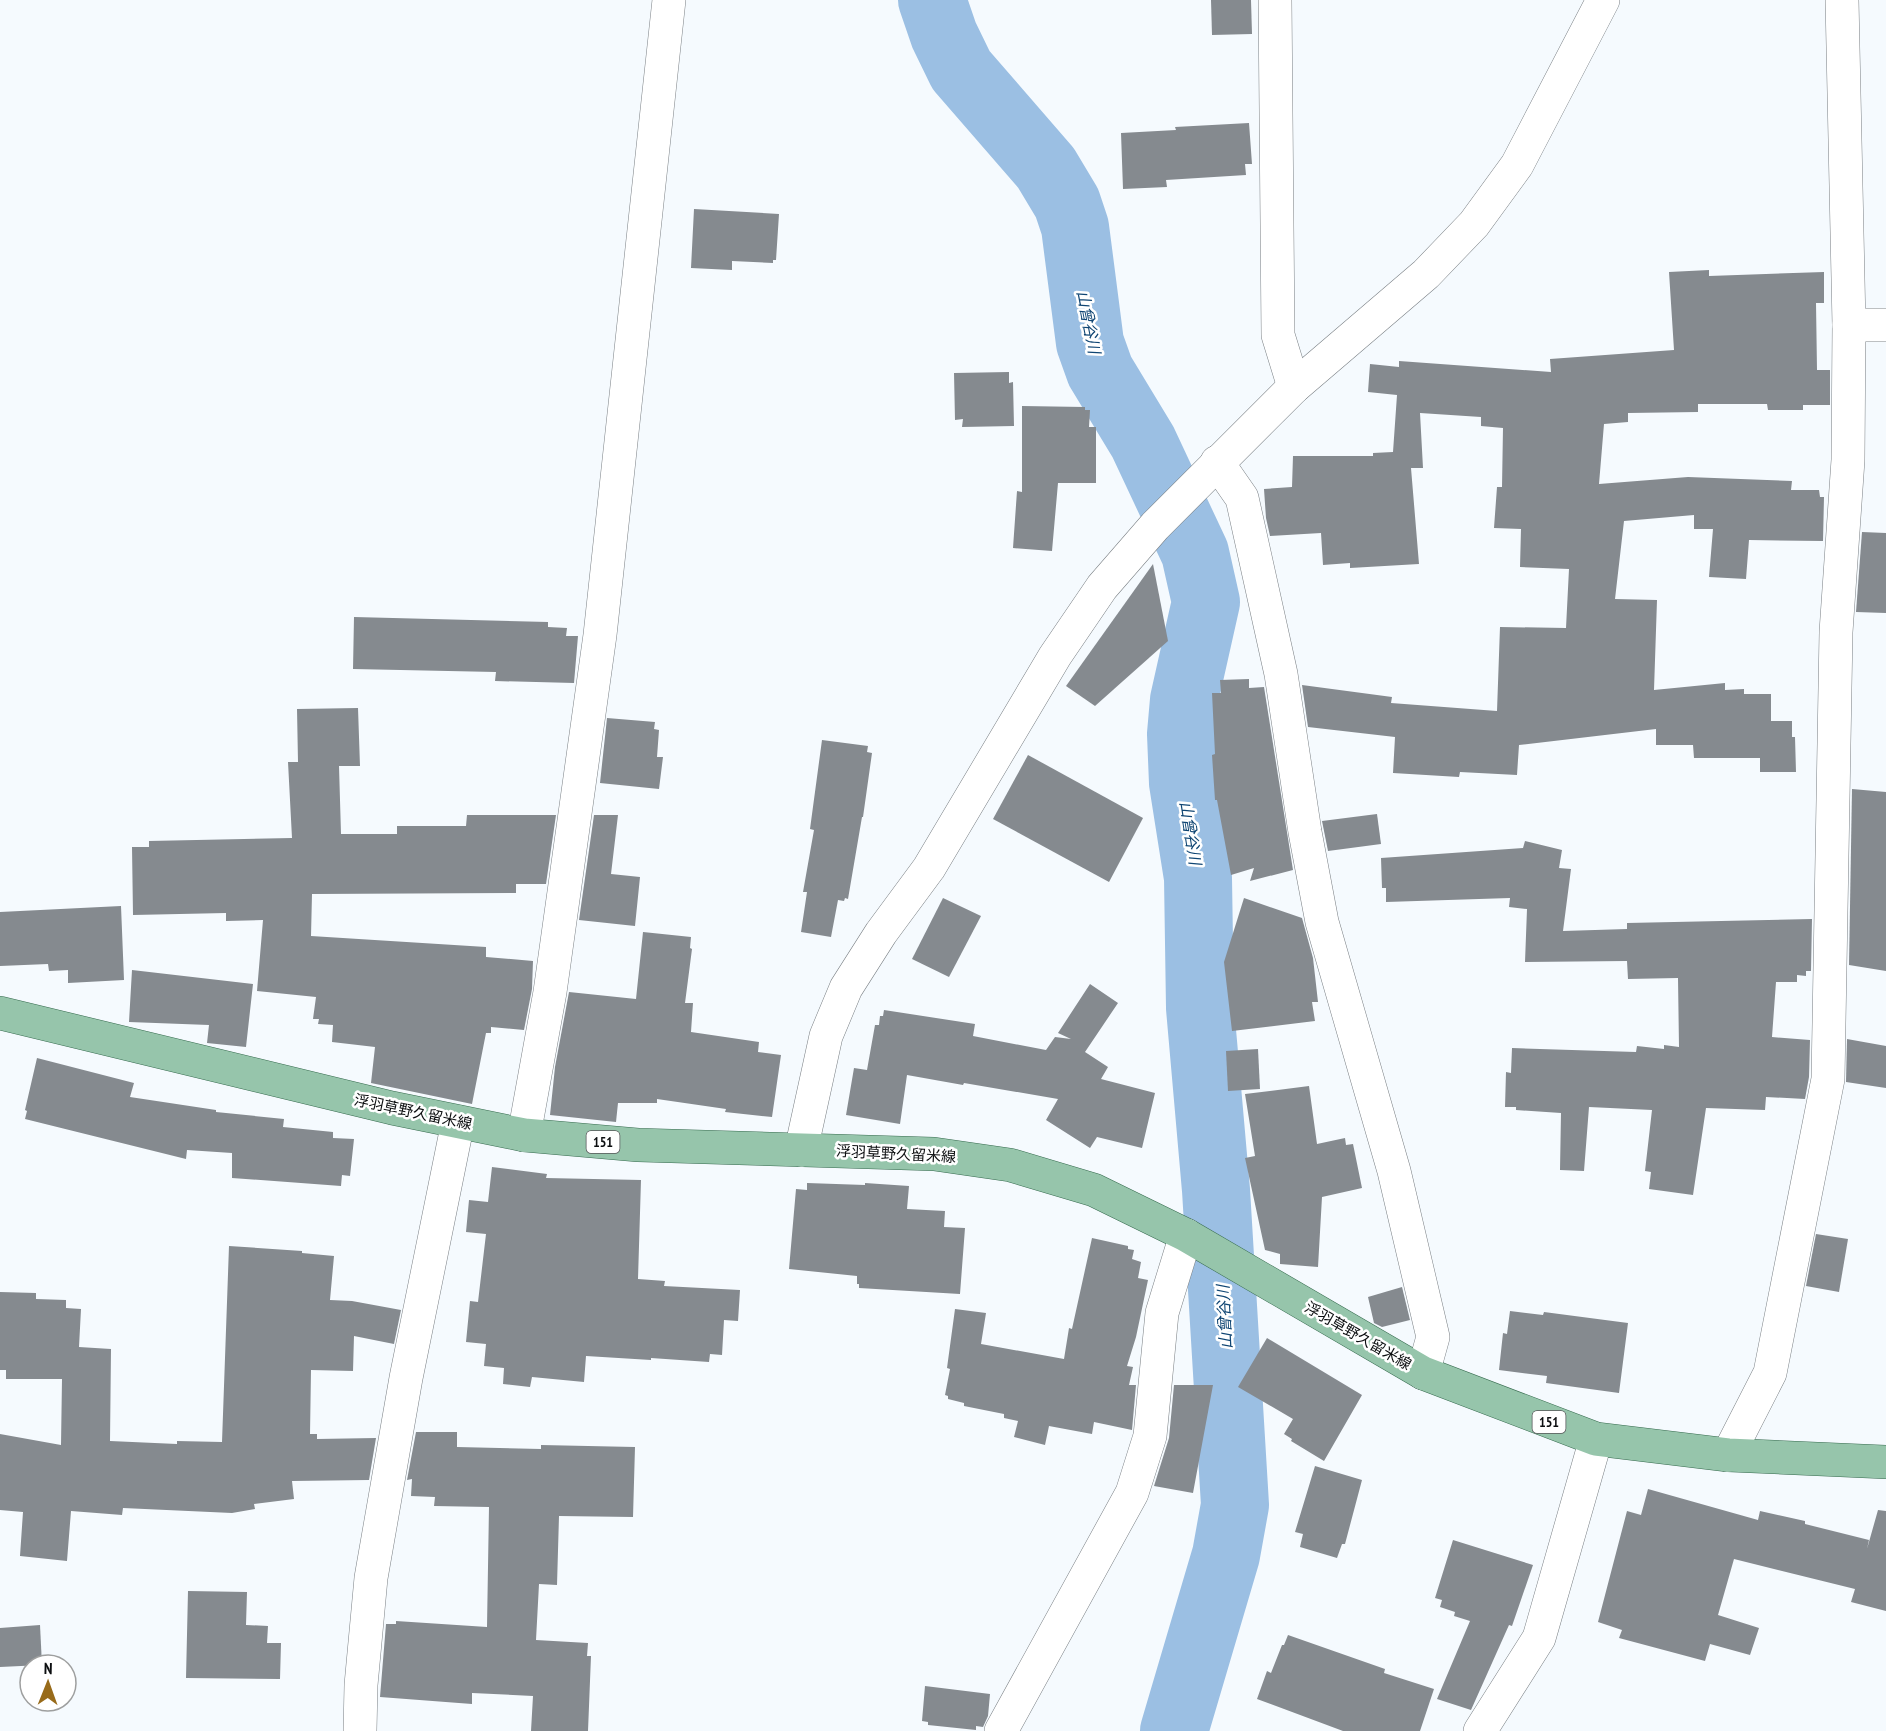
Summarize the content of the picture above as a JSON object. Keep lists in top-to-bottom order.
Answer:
{
  "streets": {
    "main road": ["浮羽草野久留米線", "151"]
  },
  "water": ["山曾谷川"],
  "north": "top"
}
